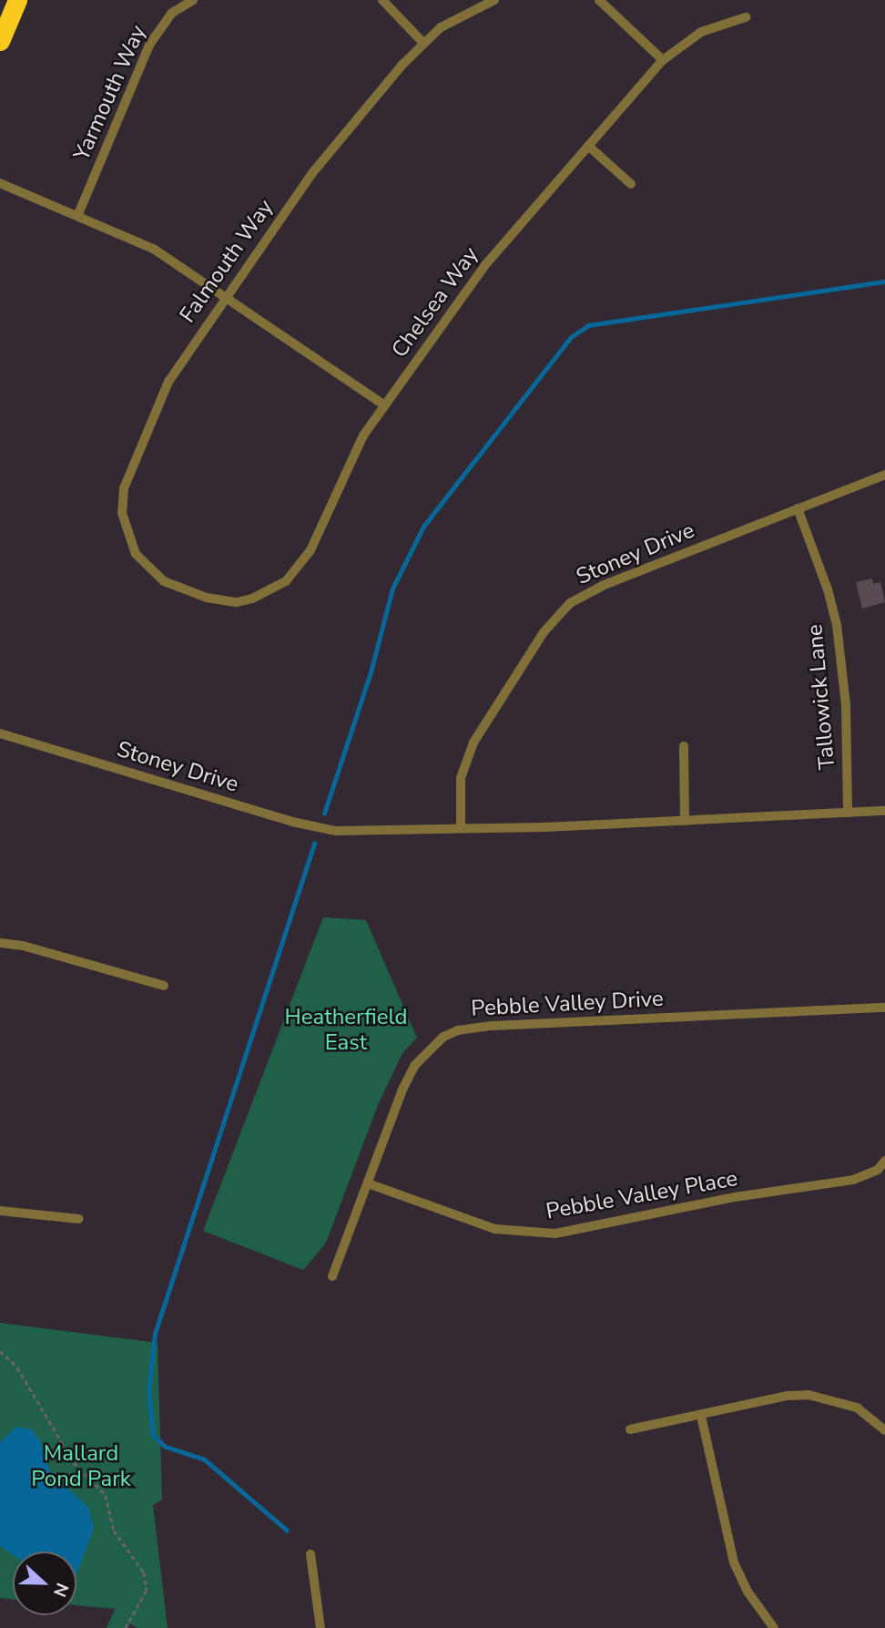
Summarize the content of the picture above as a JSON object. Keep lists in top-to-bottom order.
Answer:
{
  "streets": {
    "street": [
      "Yarmouth Way",
      "Falmouth Way",
      "Chelsea Way",
      "Stoney Drive",
      "Tallowick Lane",
      "Pebble Valley Drive",
      "Pebble Valley Place"
    ]
  },
  "crossings": [
    ["Falmouth Way", "Chelsea Way"],
    ["Stoney Drive", "Tallowick Lane"],
    ["Pebble Valley Drive", "Pebble Valley Place"]
  ],
  "parks": ["Heatherfield East", "Mallard Pond Park"],
  "north": "right"
}
